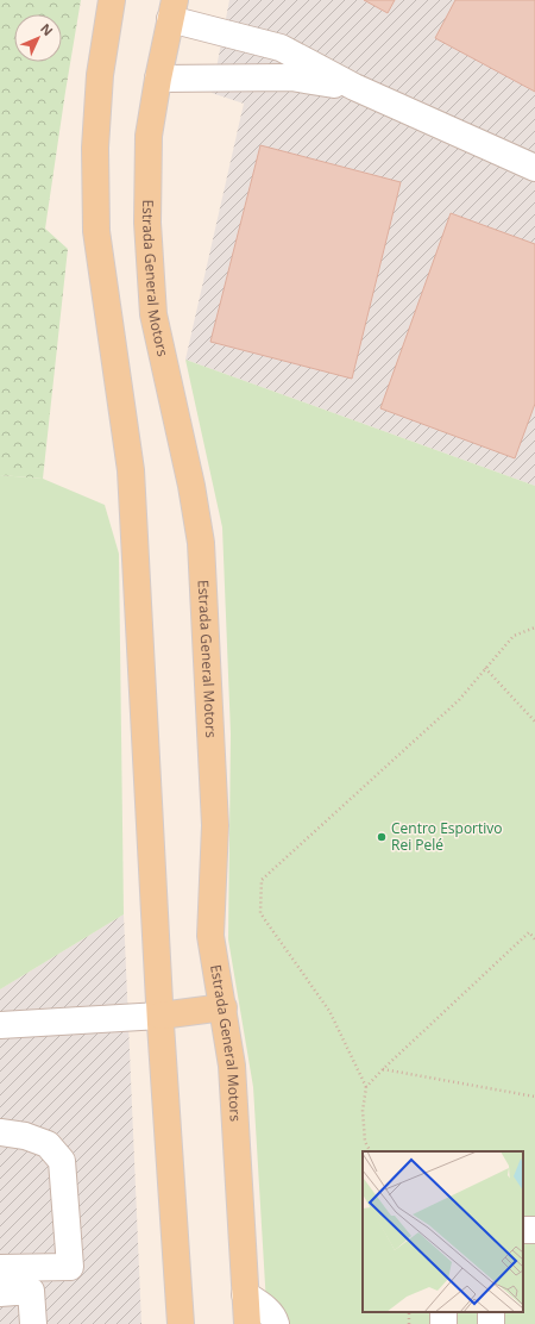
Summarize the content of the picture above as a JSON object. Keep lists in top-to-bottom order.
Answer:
{
  "streets": {
    "main road": ["Estrada General Motors"]
  },
  "places": ["Centro Esportivo Rei Pelé"],
  "north": "top right"
}
